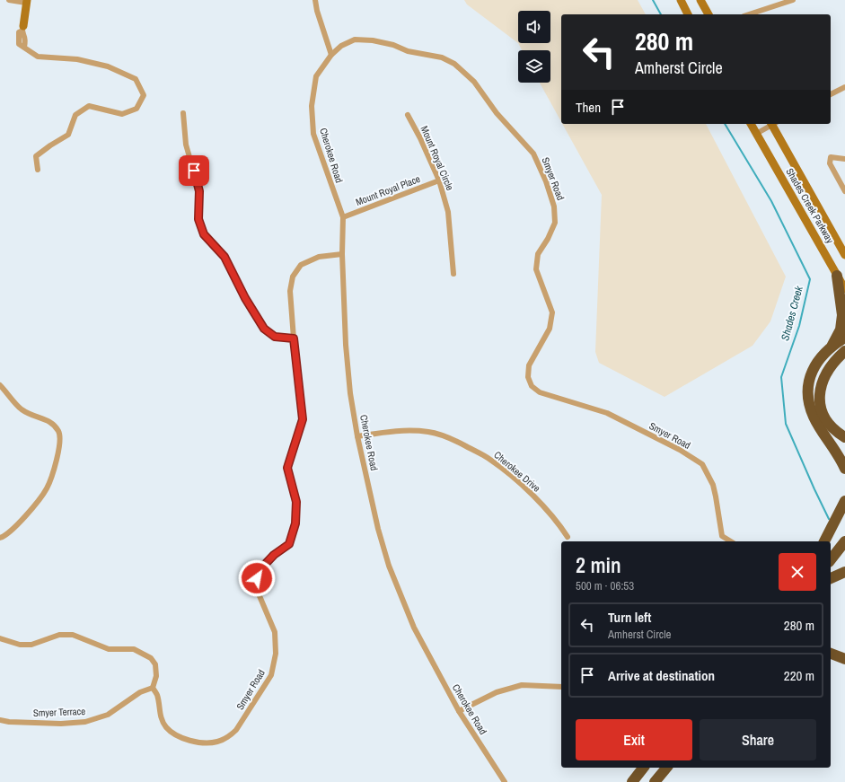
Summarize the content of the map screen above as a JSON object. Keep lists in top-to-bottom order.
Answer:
{
  "streets": {
    "main road": ["Shades Creek Parkway"],
    "street": [
      "Cherokee Road",
      "Mount Royal Circle",
      "Smyer Road",
      "Mount Royal Place",
      "Cherokee Drive",
      "Smyer Terrace"
    ]
  },
  "crossings": [
    ["Cherokee Road", "Smyer Road"],
    ["Cherokee Road", "Mount Royal Place"],
    ["Cherokee Road", "Cherokee Drive"],
    ["Mount Royal Circle", "Mount Royal Place"],
    ["Smyer Road", "Smyer Terrace"]
  ],
  "water": ["Shades Creek"],
  "page": {
    "turn": ["280 m", "Amherst Circle"],
    "then": "Then",
    "heading": ["2 min", "500 m · 06:53"],
    "list": [
      {
        "name": "Turn left",
        "note": "Amherst Circle",
        "value": "280 m"
      },
      {
        "name": "Arrive at destination",
        "value": "220 m"
      }
    ],
    "buttons": ["Exit", "Share"]
  }
}
